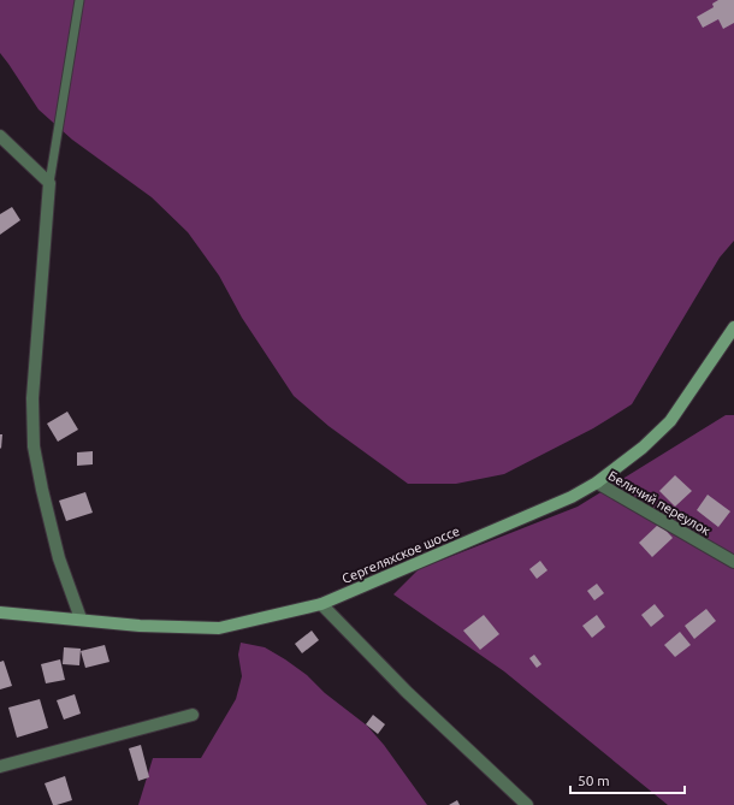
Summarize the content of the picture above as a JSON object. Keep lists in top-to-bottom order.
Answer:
{
  "streets": {
    "main road": ["Сергеляхское шоссе"],
    "street": ["Беличий переулок"]
  },
  "crossings": [
    ["Беличий переулок", "Сергеляхское шоссе"]
  ],
  "scale_bar": "50 m"
}
